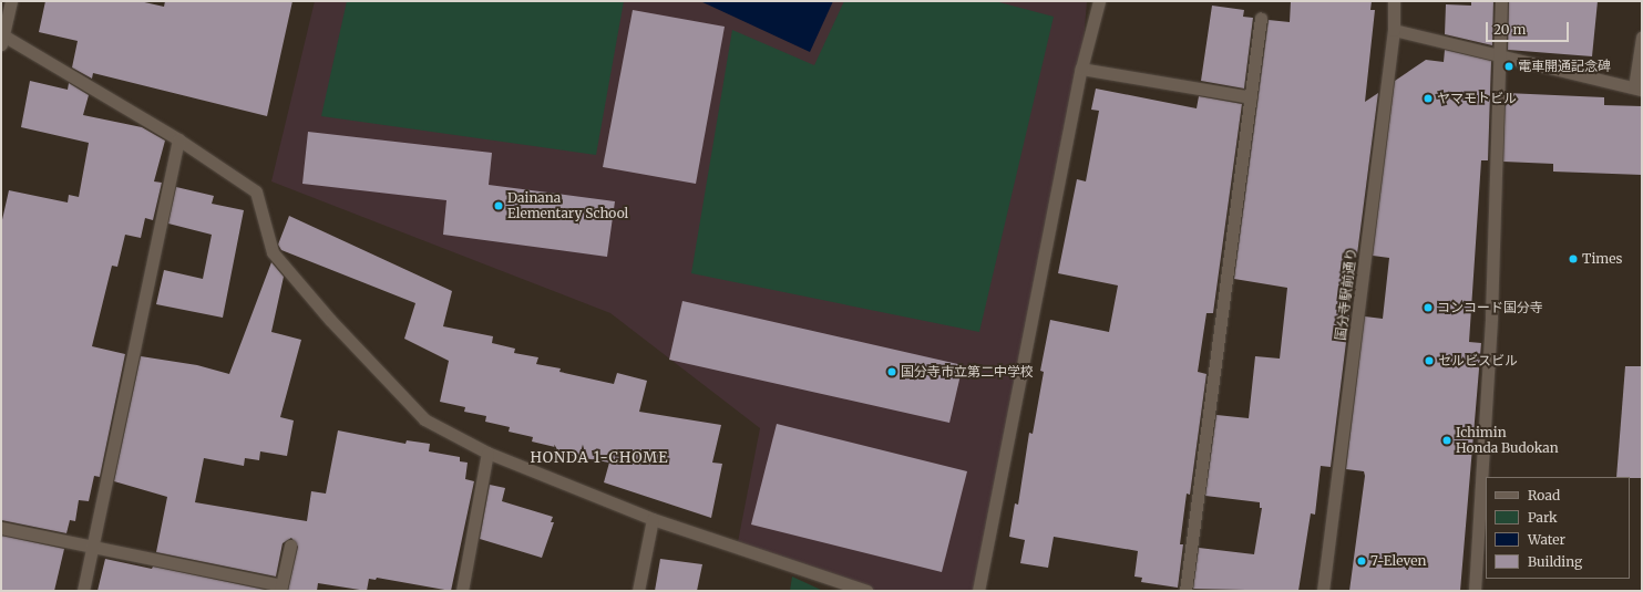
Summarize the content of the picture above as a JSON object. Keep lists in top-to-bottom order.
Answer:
{
  "streets": {
    "street": ["国分寺駅前通り"]
  },
  "districts": ["HONDA 1-CHOME"],
  "places": [
    "電車開通記念碑",
    "ヤマモトビル",
    "Dainana Elementary School",
    "Times",
    "コンコード国分寺",
    "セルビスビル",
    "国分寺市立第二中学校",
    "Ichimin Honda Budokan",
    "7-Eleven"
  ],
  "legend": [
    "Road",
    "Park",
    "Water",
    "Building"
  ],
  "scale_bar": "20 m"
}
